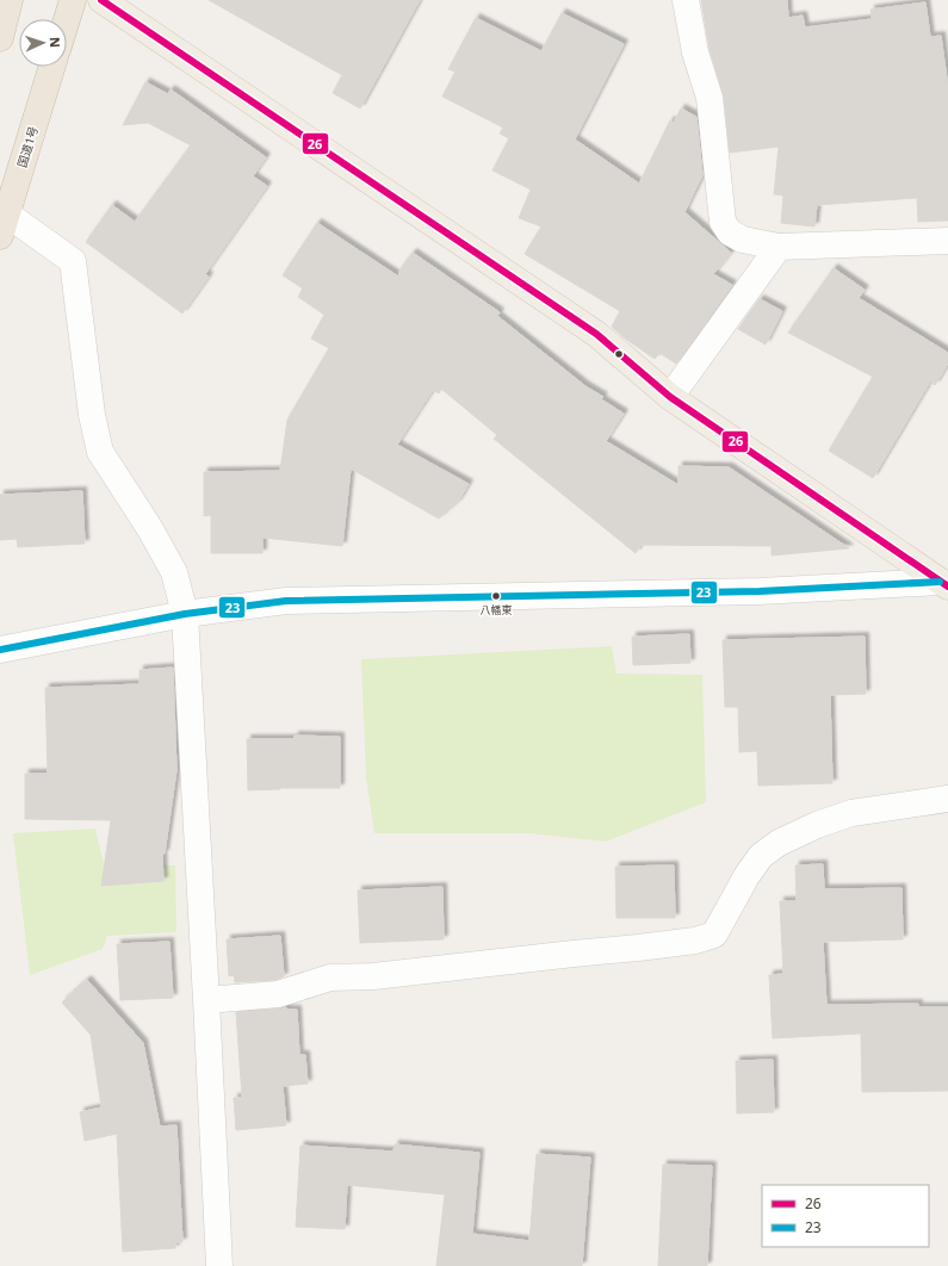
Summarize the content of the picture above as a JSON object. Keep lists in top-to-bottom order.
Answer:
{
  "streets": {
    "highway": ["国道1号"]
  },
  "places": ["八幡東"],
  "lines": ["transit line 26", "transit line 23"],
  "legend": ["26", "23"],
  "north": "right"
}
